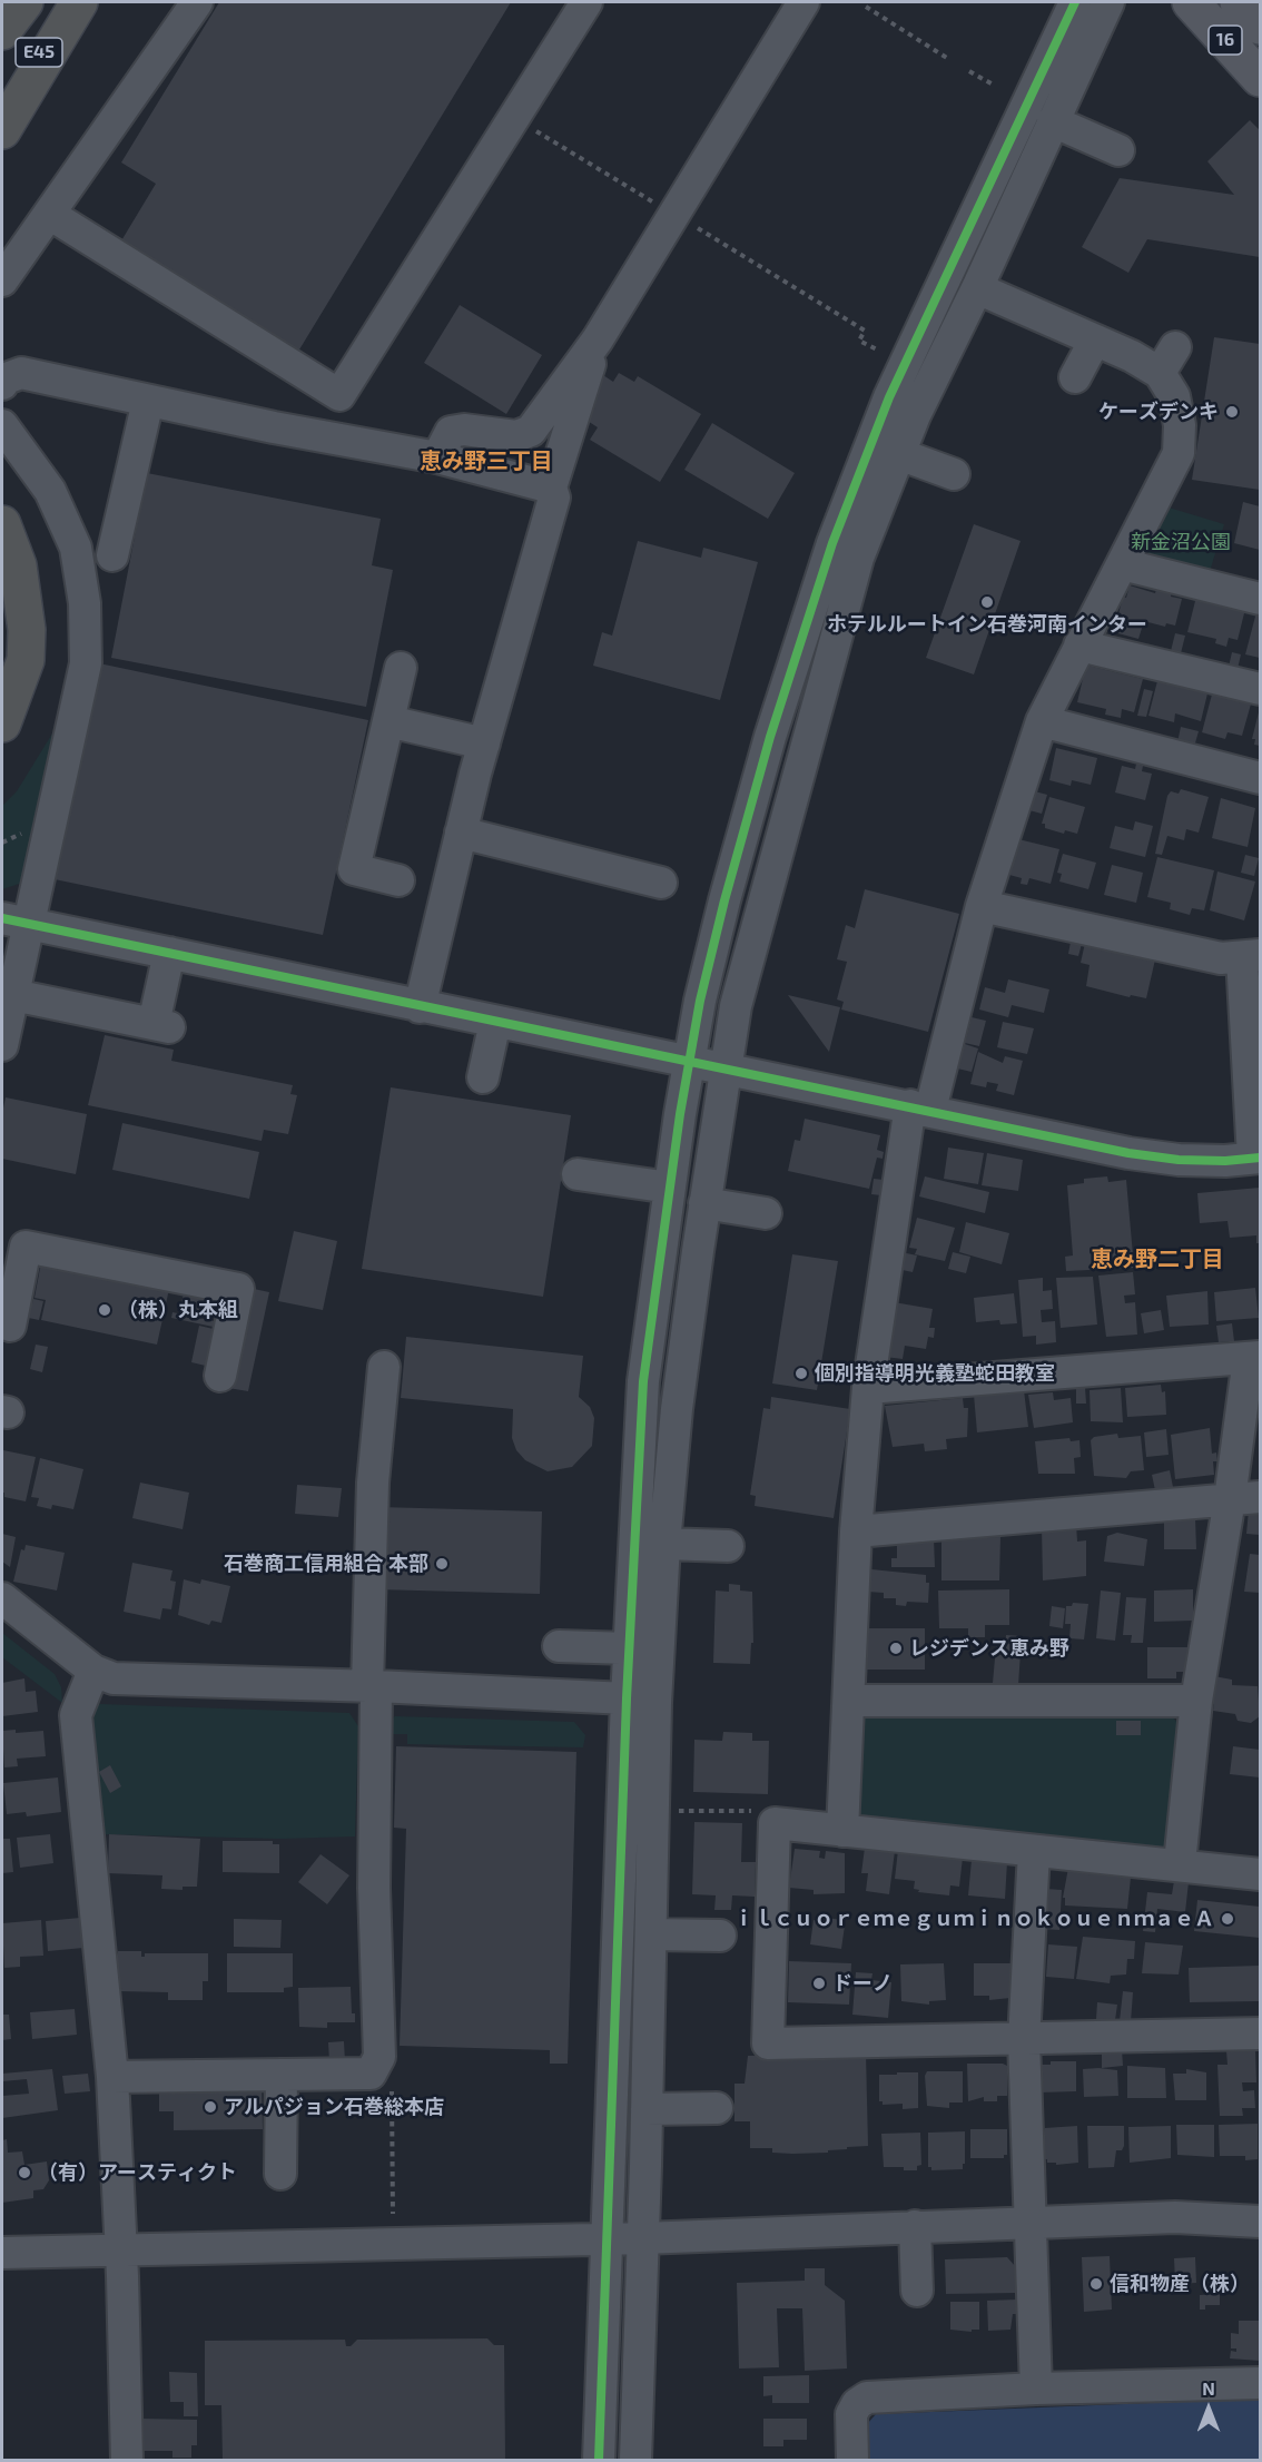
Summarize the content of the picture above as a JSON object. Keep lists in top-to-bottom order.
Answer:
{
  "streets": {
    "highway": ["E45"],
    "main road": ["16"]
  },
  "districts": ["恵み野三丁目", "恵み野二丁目"],
  "parks": ["新金沼公園"],
  "places": [
    "ケーズデンキ",
    "ホテルルートイン石巻河南インター",
    "（株）丸本組",
    "個別指導明光義塾蛇田教室",
    "石巻商工信用組合 本部",
    "レジデンス恵み野",
    "ｉｌｃｕｏｒｅｍｅｇｕｍｉｎｏｋｏｕｅｎｍａｅＡ",
    "ドーノ",
    "アルパジョン石巻総本店",
    "（有）アースティクト",
    "信和物産（株）"
  ],
  "north": "top"
}
